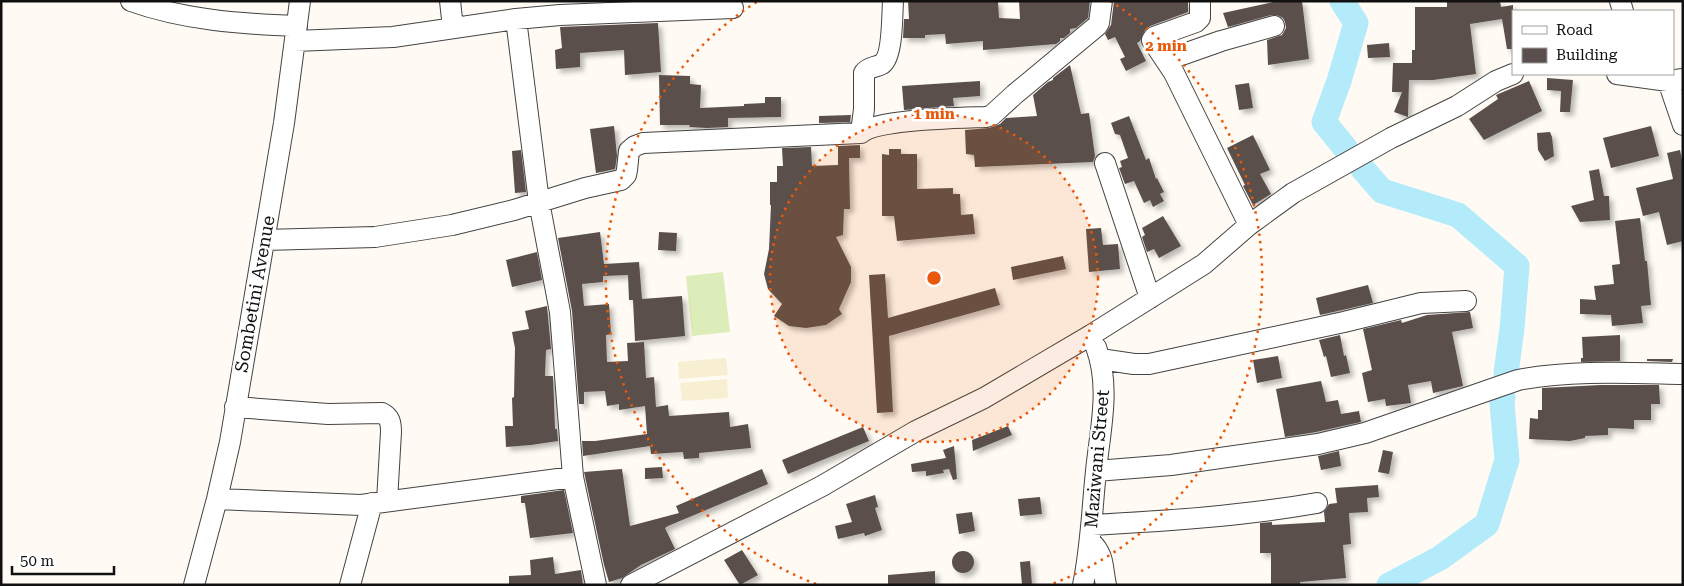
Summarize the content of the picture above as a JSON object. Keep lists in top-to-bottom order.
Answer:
{
  "streets": {
    "street": ["Sombetini Avenue", "Maziwani Street"]
  },
  "legend": ["Road", "Building"],
  "scale_bar": "50 m",
  "rings": ["2 min", "1 min"]
}
